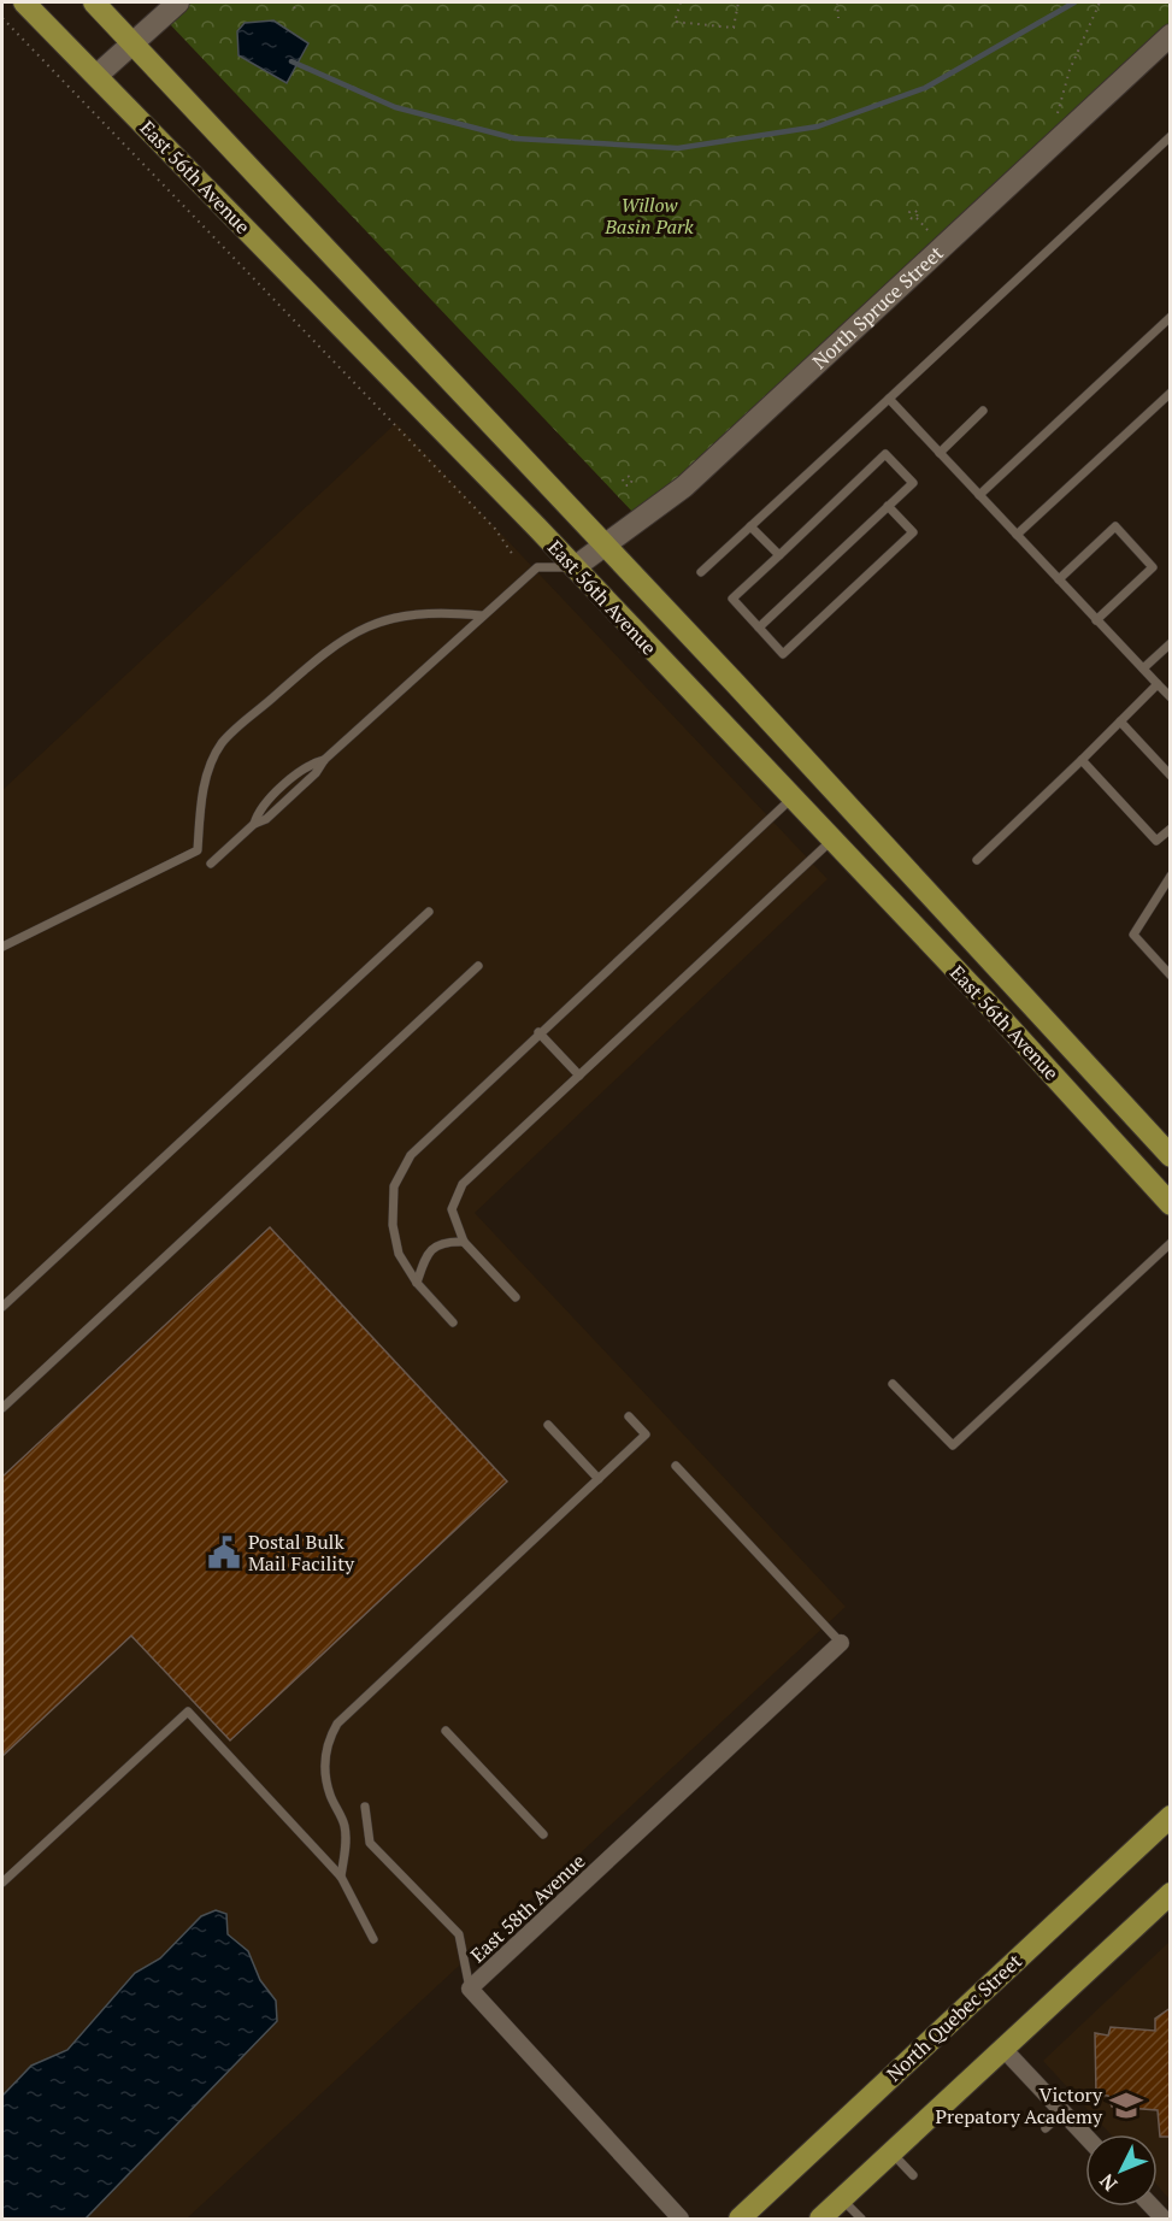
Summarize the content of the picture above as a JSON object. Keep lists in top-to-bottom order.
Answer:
{
  "streets": {
    "main road": ["East 56th Avenue", "North Quebec Street"],
    "street": ["North Spruce Street", "East 58th Avenue"]
  },
  "crossings": [
    ["East 56th Avenue", "North Spruce Street"]
  ],
  "parks": ["Willow Basin Park"],
  "places": {
    "public building": ["Postal Bulk Mail Facility"],
    "school or university": ["Victory Prepatory Academy"]
  },
  "north": "bottom left"
}
